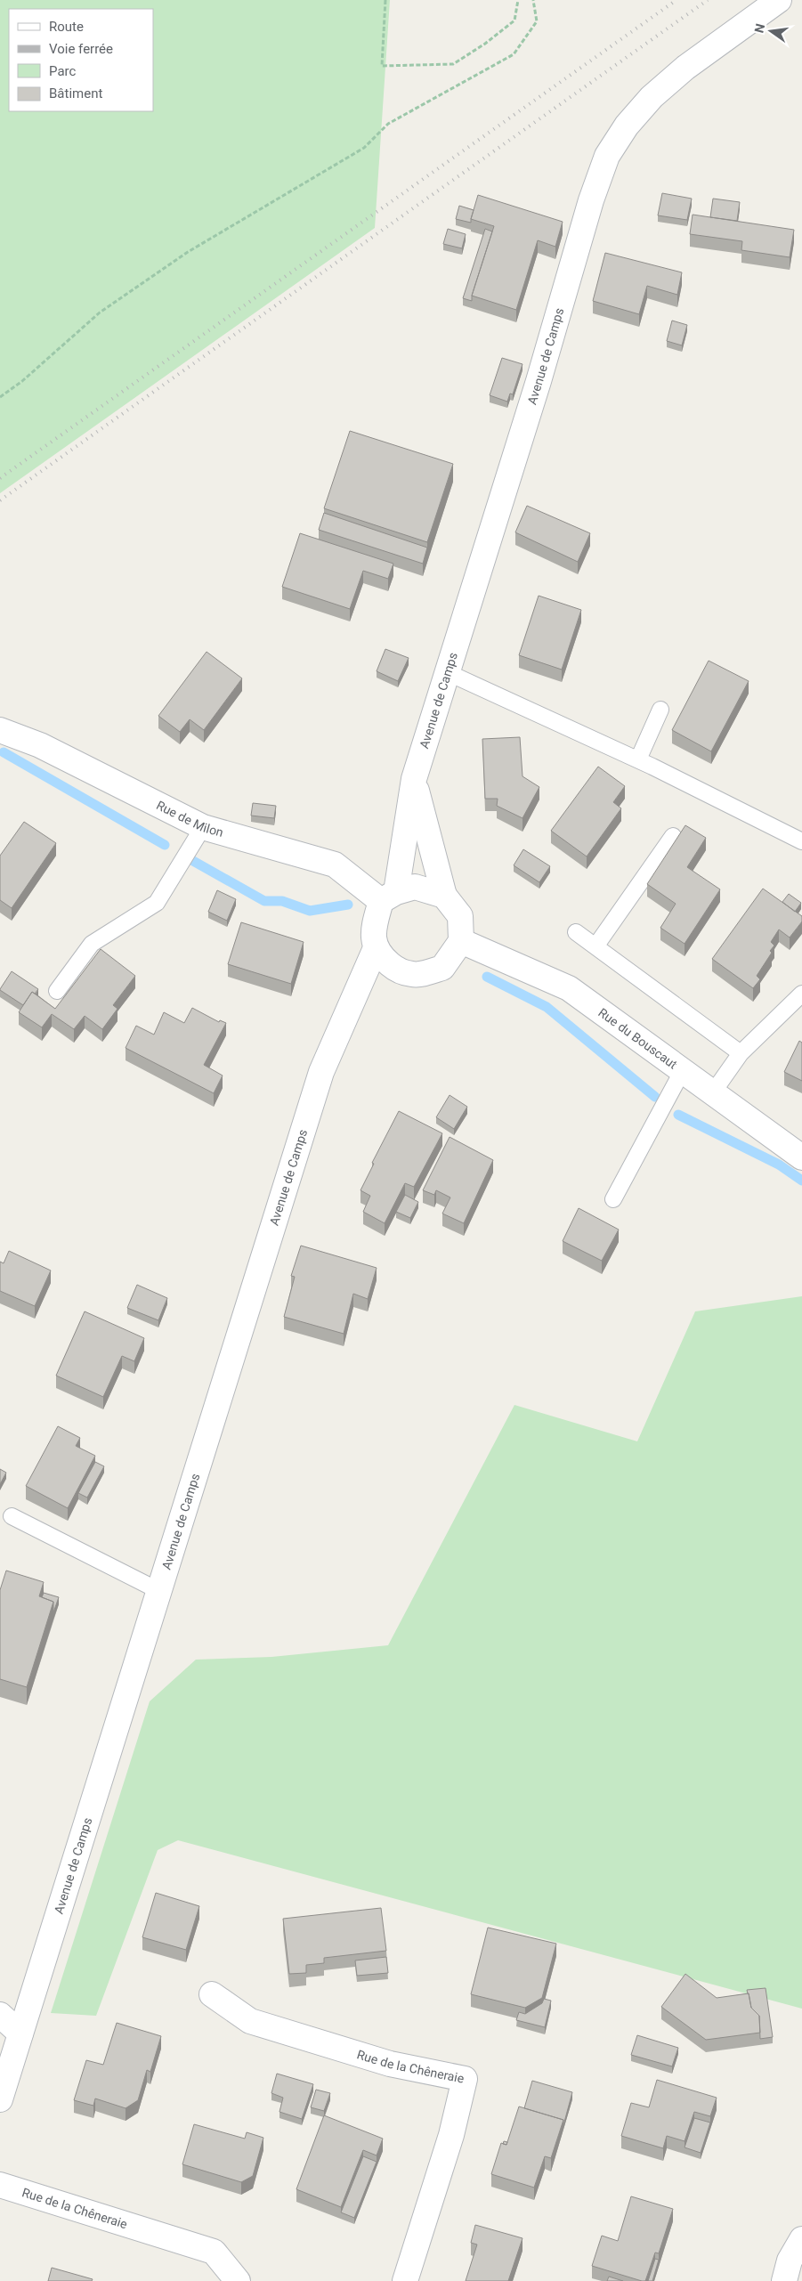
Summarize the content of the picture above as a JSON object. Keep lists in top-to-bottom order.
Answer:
{
  "streets": {
    "street": [
      "Avenue de Camps",
      "Rue de Milon",
      "Rue du Bouscaut",
      "Rue de la Chêneraie"
    ]
  },
  "crossings": [
    ["Avenue de Camps", "Rue de Milon"],
    ["Avenue de Camps", "Rue du Bouscaut"],
    ["Rue de Milon", "Rue du Bouscaut"]
  ],
  "legend": [
    "Route",
    "Voie ferrée",
    "Parc",
    "Bâtiment"
  ],
  "north": "left"
}
